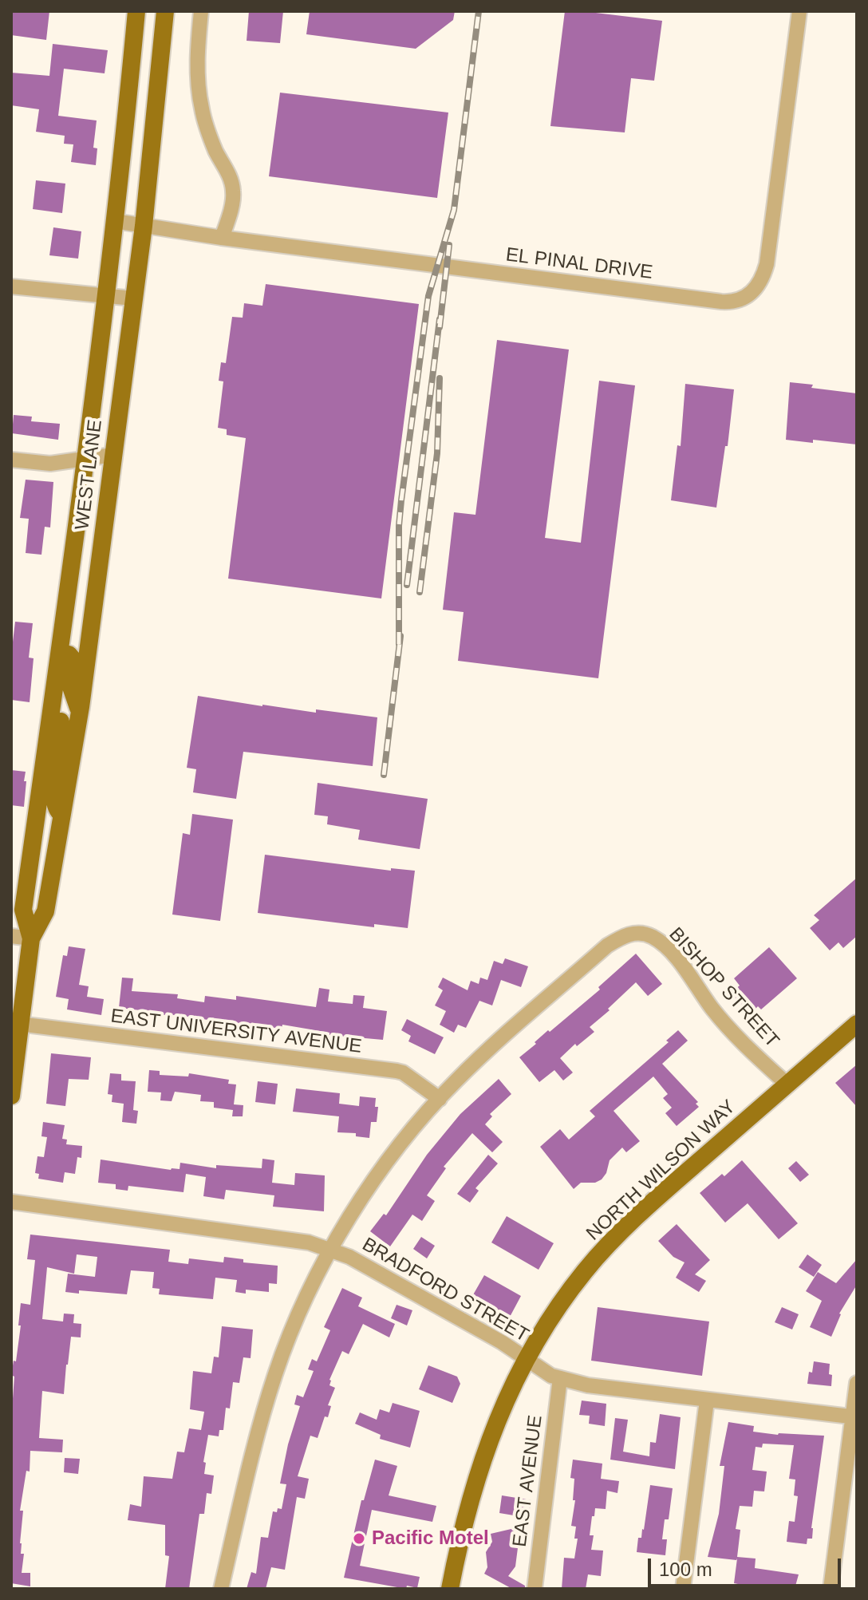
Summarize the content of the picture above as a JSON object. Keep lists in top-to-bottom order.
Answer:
{
  "streets": {
    "main road": ["WEST LANE", "NORTH WILSON WAY"],
    "street": [
      "EL PINAL DRIVE",
      "BISHOP STREET",
      "EAST UNIVERSITY AVENUE",
      "BRADFORD STREET",
      "EAST AVENUE"
    ]
  },
  "crossings": [
    ["EL PINAL DRIVE", "WEST LANE"],
    ["WEST LANE", "EAST UNIVERSITY AVENUE"],
    ["BISHOP STREET", "EAST UNIVERSITY AVENUE"],
    ["BISHOP STREET", "NORTH WILSON WAY"],
    ["NORTH WILSON WAY", "BRADFORD STREET"],
    ["BRADFORD STREET", "EAST AVENUE"]
  ],
  "places": ["Pacific Motel"],
  "scale_bar": "100 m"
}
